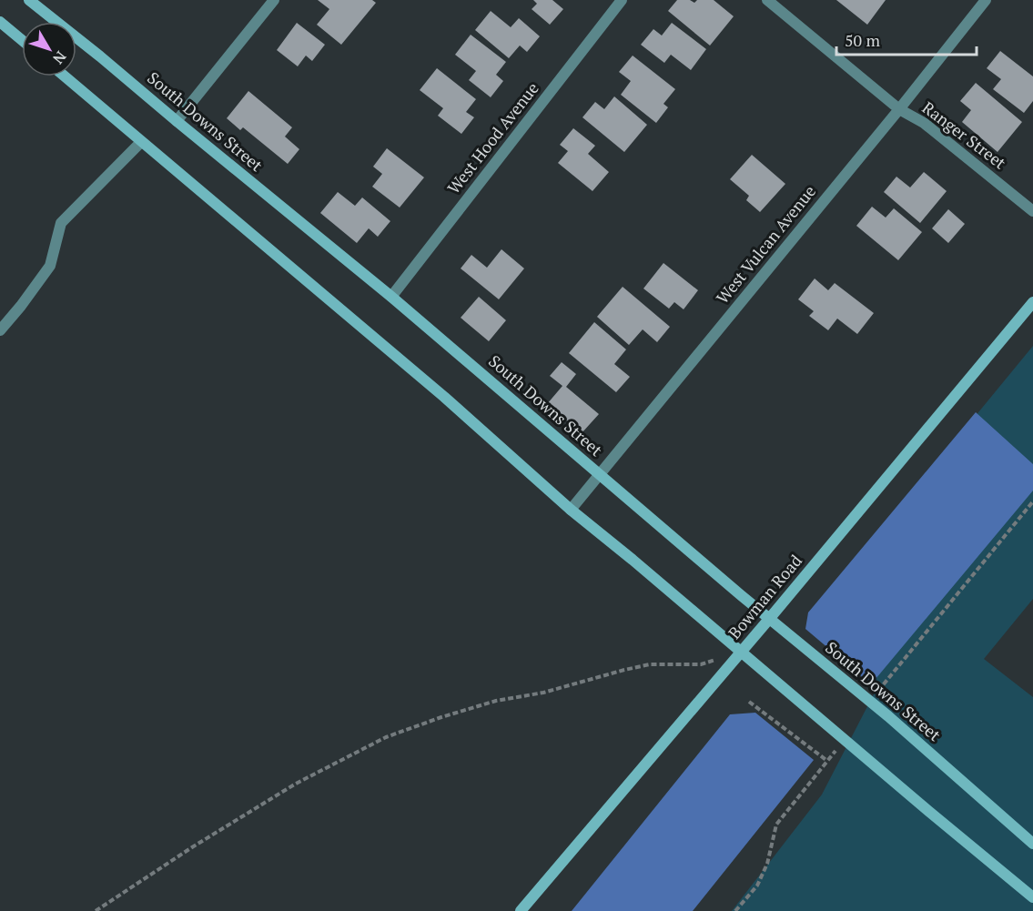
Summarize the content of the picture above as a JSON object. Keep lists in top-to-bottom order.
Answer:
{
  "streets": {
    "main road": ["South Downs Street", "Bowman Road"],
    "street": ["Ranger Street", "West Hood Avenue", "West Vulcan Avenue"]
  },
  "crossings": [
    ["South Downs Street", "West Hood Avenue"],
    ["South Downs Street", "West Vulcan Avenue"],
    ["South Downs Street", "Bowman Road"],
    ["Ranger Street", "West Vulcan Avenue"]
  ],
  "scale_bar": "50 m",
  "north": "bottom right"
}
